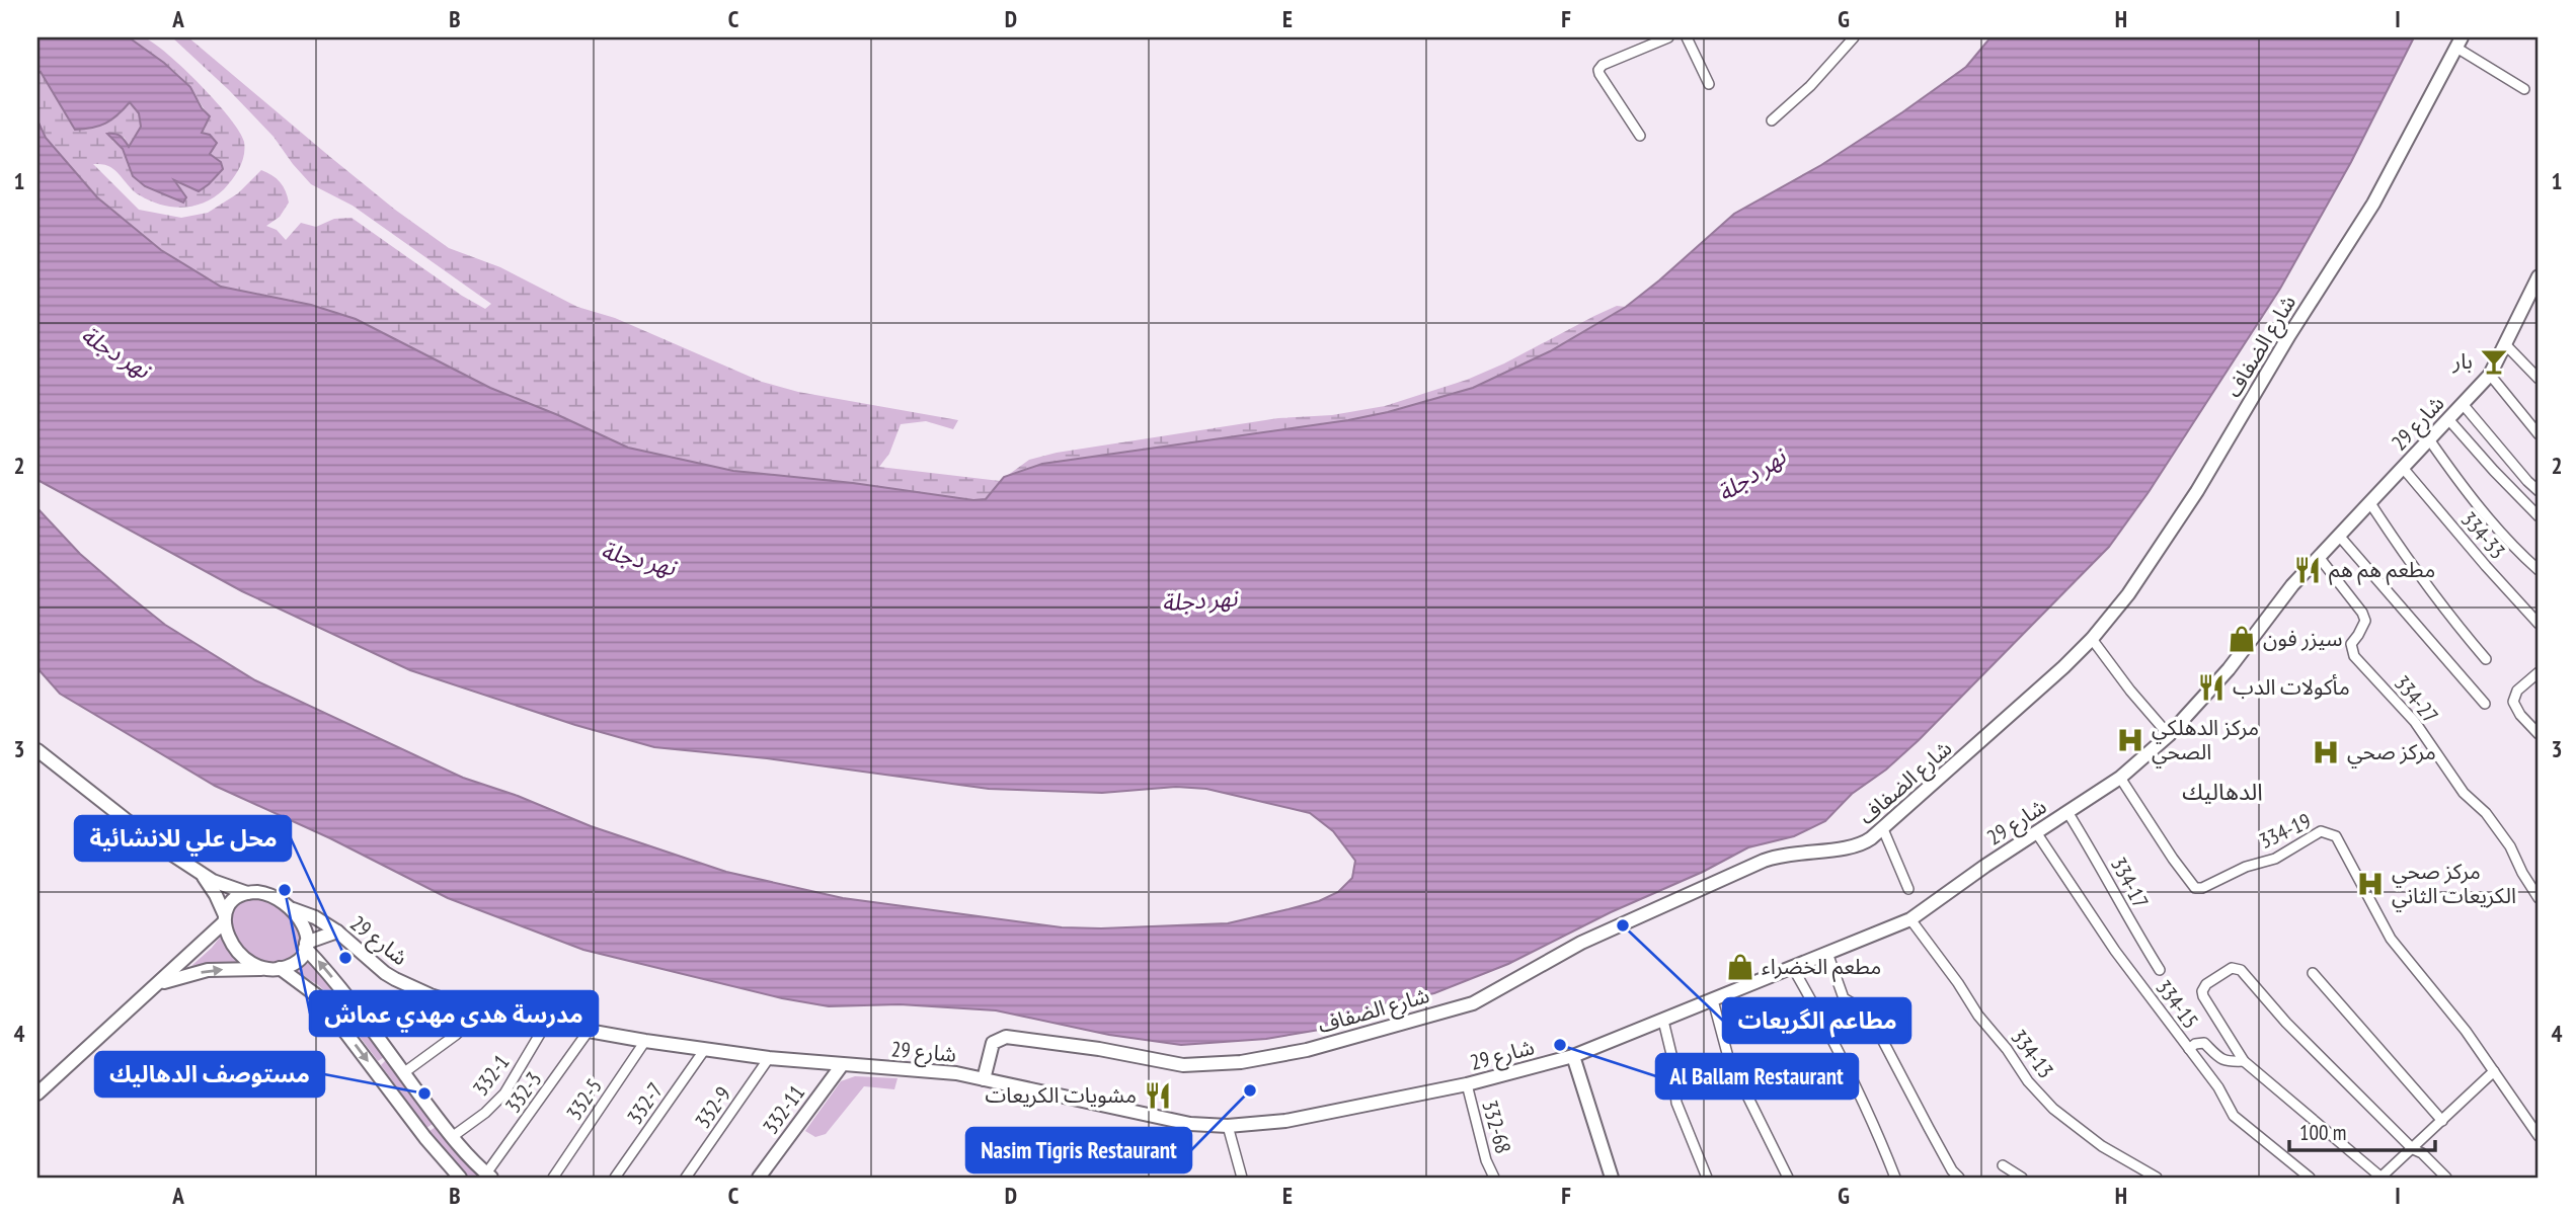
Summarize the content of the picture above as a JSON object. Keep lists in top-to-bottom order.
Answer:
{
  "streets": {
    "street": [
      "شارع الضفاف",
      "شارع 29",
      "334-33",
      "334-27",
      "334-19",
      "334-17",
      "334-15",
      "334-13",
      "332-1",
      "332-3",
      "332-5",
      "332-7",
      "332-9",
      "332-11",
      "332-68"
    ]
  },
  "crossings": [
    ["شارع الضفاف", "شارع 29"],
    ["شارع 29", "334-33"],
    ["شارع 29", "334-27"],
    ["شارع 29", "334-19"],
    ["شارع 29", "334-17"],
    ["شارع 29", "334-15"],
    ["شارع 29", "334-13"],
    ["شارع 29", "332-1"],
    ["شارع 29", "332-3"],
    ["شارع 29", "332-5"],
    ["شارع 29", "332-7"],
    ["شارع 29", "332-9"],
    ["شارع 29", "332-11"],
    ["شارع 29", "332-68"]
  ],
  "districts": ["الدهاليك"],
  "water": ["نهر دجلة"],
  "places": {
    "bar": ["بار"],
    "restaurant": ["مطعم هم هم", "مأكولات الدب", "مشويات الكريعات"],
    "shop": ["سيزر فون", "مطعم الخضراء"],
    "hospital": ["مركز الدهلكي الصحي", "مركز صحي", "مركز صحي الكريعات الثاني"],
    "other": [
      "مدرسة هدى مهدي عماش",
      "مطاعم الگريعات",
      "محل علي للانشائية",
      "Al Ballam Restaurant",
      "Nasim Tigris Restaurant",
      "مستوصف الدهاليك"
    ]
  },
  "scale_bar": "100 m",
  "grid": {
    "columns": [
      "A",
      "B",
      "C",
      "D",
      "E",
      "F",
      "G",
      "H",
      "I"
    ],
    "rows": [
      "1",
      "2",
      "3",
      "4"
    ]
  }
}
